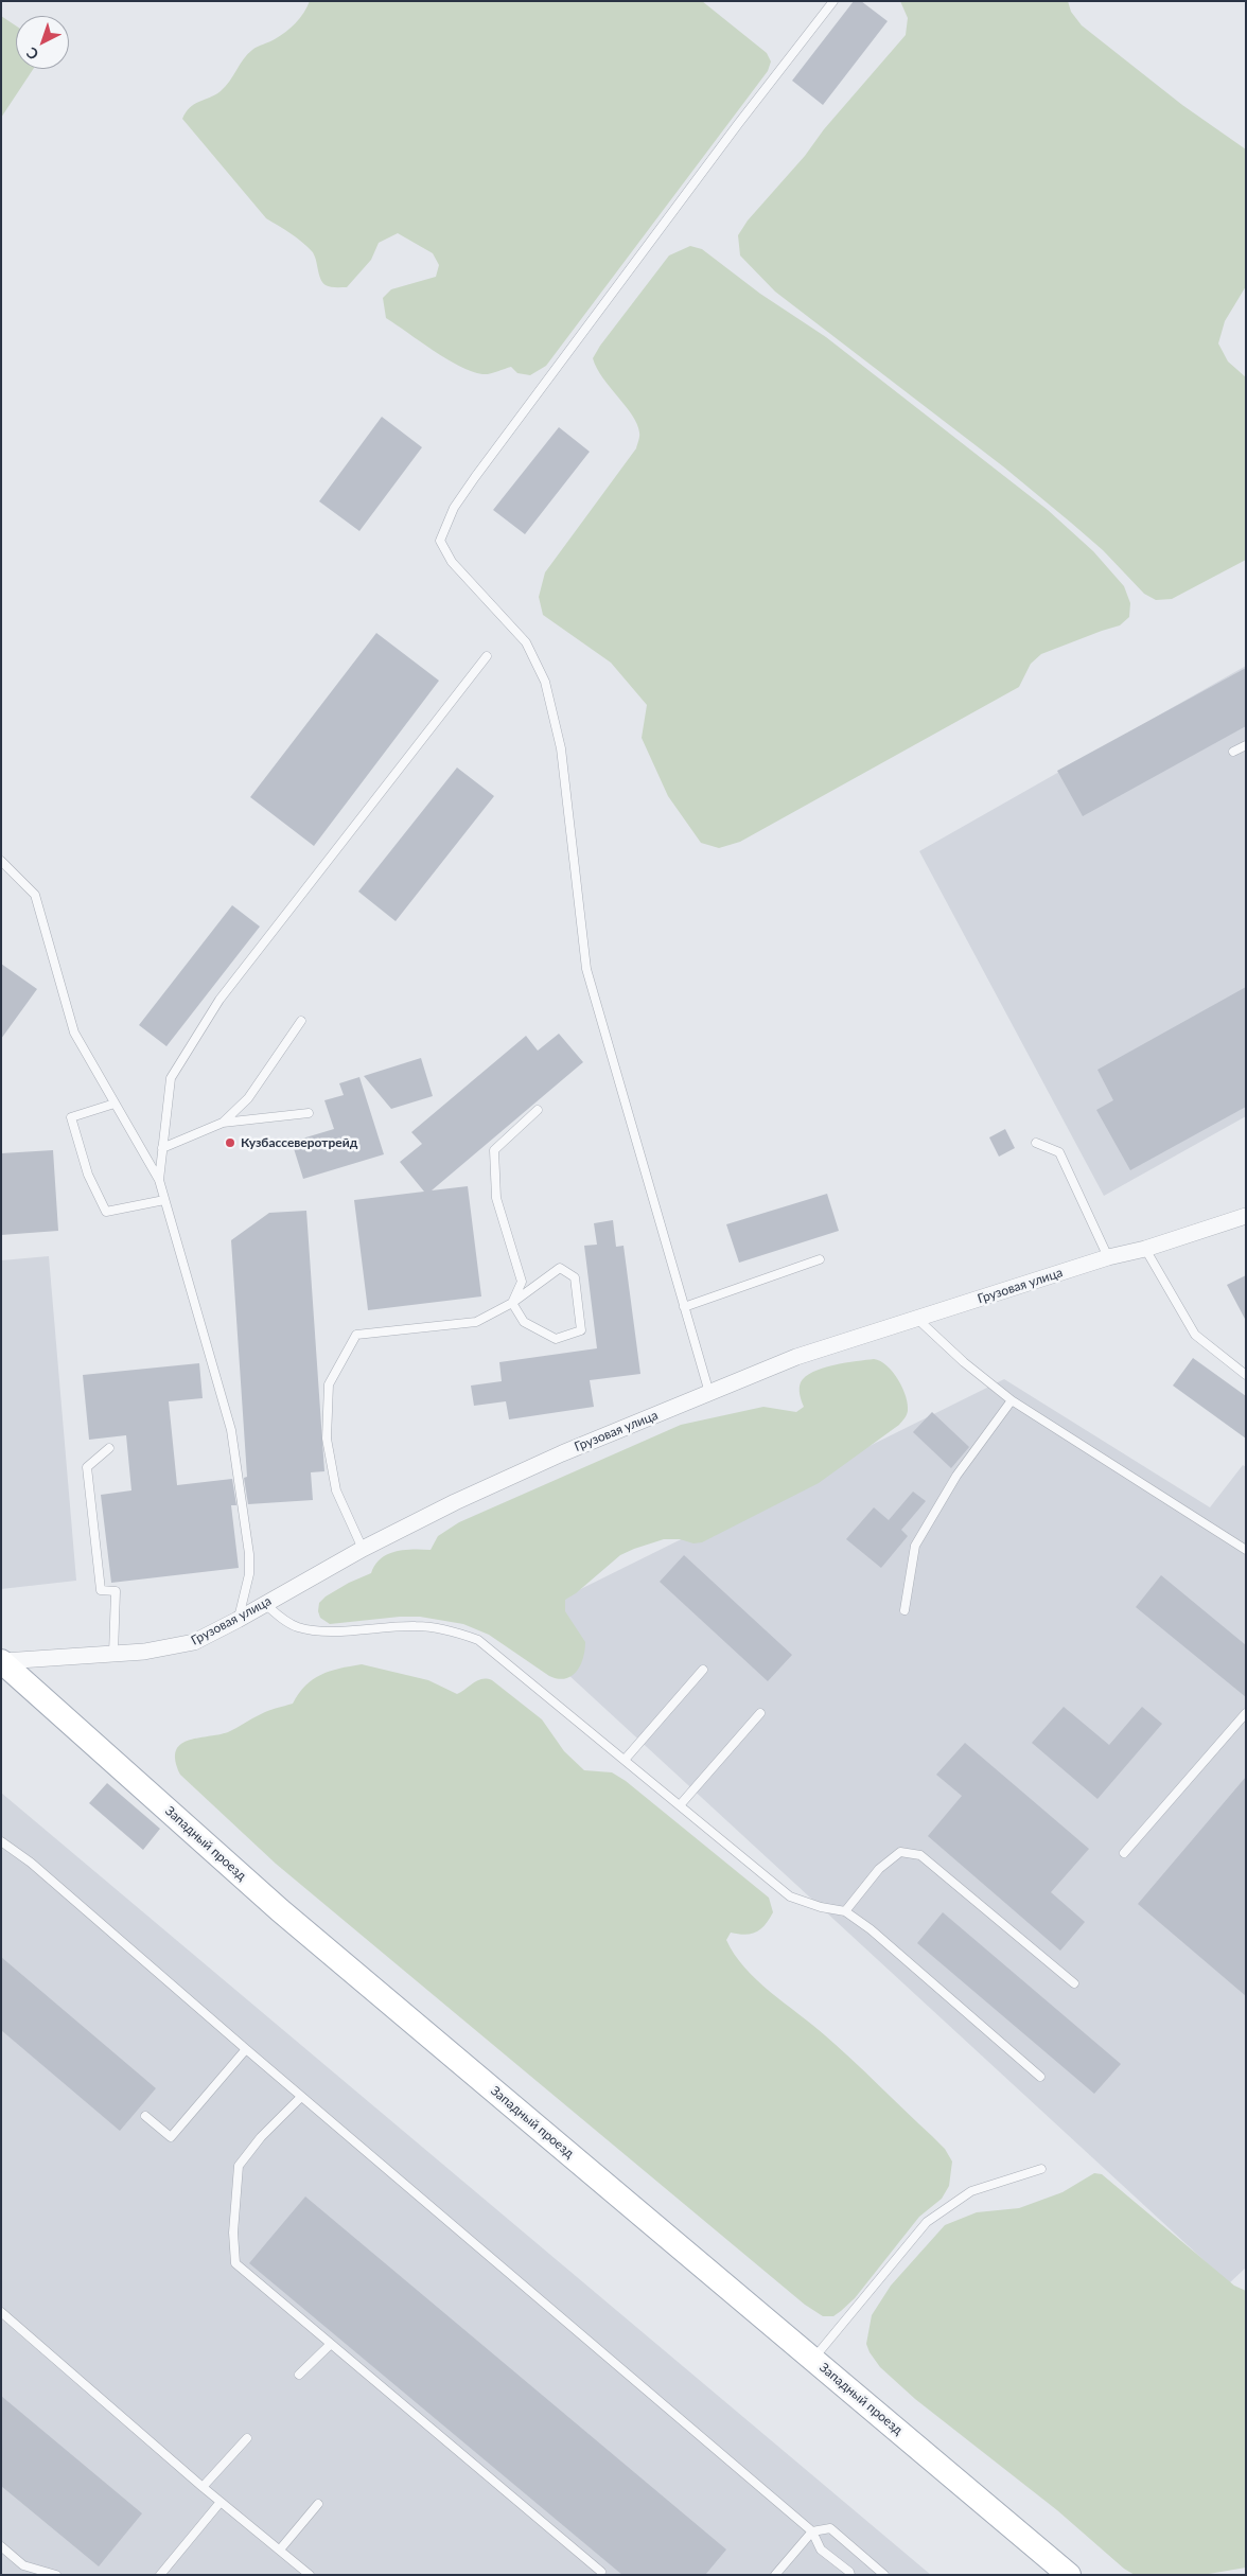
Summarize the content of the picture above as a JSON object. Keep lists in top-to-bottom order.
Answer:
{
  "streets": {
    "main road": ["Западный проезд"],
    "street": ["Грузовая улица"]
  },
  "crossings": [
    ["Грузовая улица", "Западный проезд"]
  ],
  "places": ["Кузбассеверотрейд"],
  "north": "bottom left"
}
